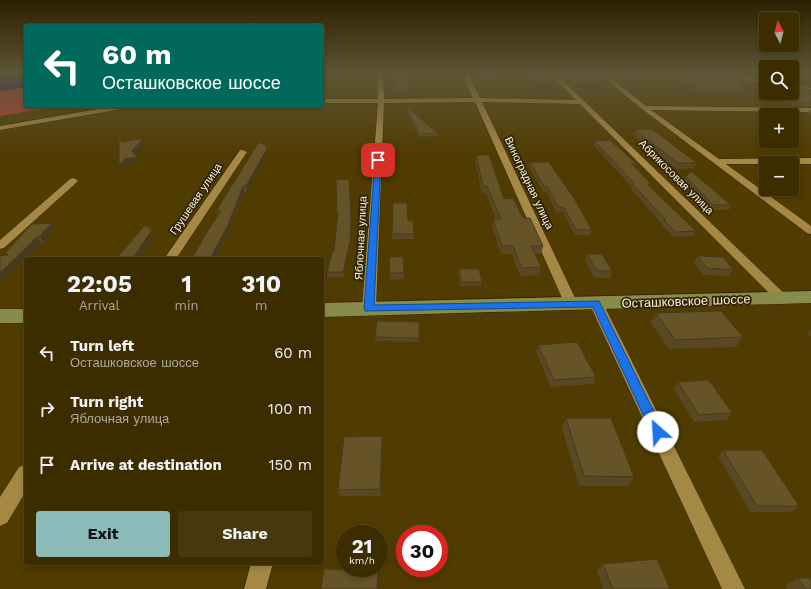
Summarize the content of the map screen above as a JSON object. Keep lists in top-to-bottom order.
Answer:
{
  "streets": {
    "street": [
      "Абрикосовая улица",
      "Виноградная улица",
      "Грушевая улица",
      "Яблочная улица",
      "Осташковское шоссе"
    ]
  },
  "crossings": [
    ["Абрикосовая улица", "Осташковское шоссе"],
    ["Виноградная улица", "Осташковское шоссе"],
    ["Яблочная улица", "Осташковское шоссе"]
  ],
  "north": "top",
  "page": {
    "map_buttons": ["+", "−"],
    "turn": ["60 m", "Осташковское шоссе"],
    "eta": [
      "22:05",
      "Arrival",
      "1",
      "min",
      "310",
      "m"
    ],
    "list": [
      {
        "name": "Turn left",
        "note": "Осташковское шоссе",
        "value": "60 m"
      },
      {
        "name": "Turn right",
        "note": "Яблочная улица",
        "value": "100 m"
      },
      {
        "name": "Arrive at destination",
        "value": "150 m"
      }
    ],
    "buttons": ["Exit", "Share"],
    "speed": "21 km/h",
    "limit": "30"
  }
}
